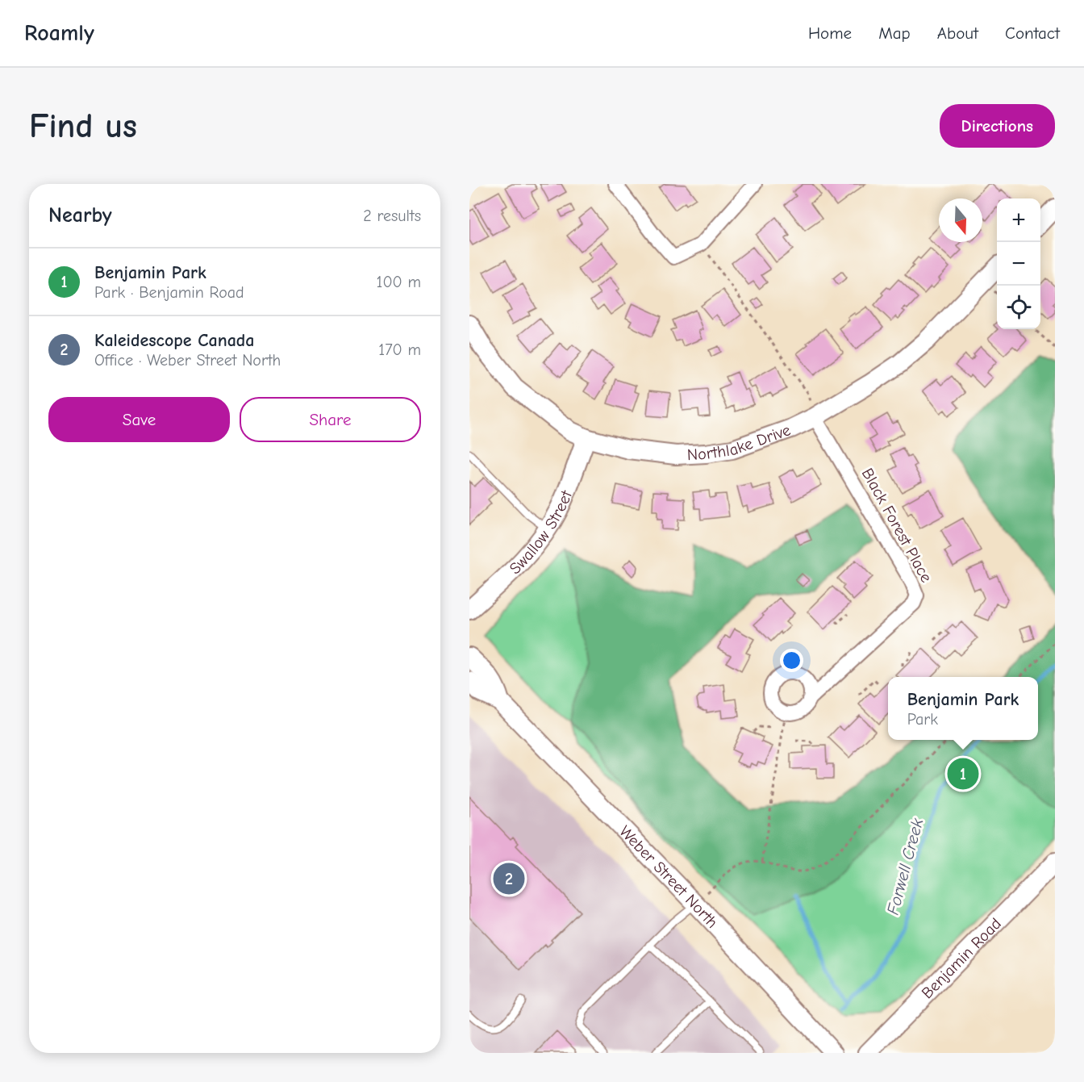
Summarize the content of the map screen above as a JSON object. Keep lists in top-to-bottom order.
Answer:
{
  "streets": {
    "street": [
      "Northlake Drive",
      "Black Forest Place",
      "Swallow Street",
      "Weber Street North",
      "Benjamin Road"
    ]
  },
  "crossings": [
    ["Northlake Drive", "Black Forest Place"],
    ["Northlake Drive", "Swallow Street"]
  ],
  "water": ["Forwell Creek"],
  "north": "bottom",
  "page": {
    "header": "Roamly",
    "nav": [
      "Home",
      "Map",
      "About",
      "Contact"
    ],
    "buttons": [
      "Directions",
      ["Save", "Share"]
    ],
    "title": "Find us",
    "heading": ["Nearby", "2 results"],
    "map_buttons": ["+", "−"],
    "list": [
      {
        "mark": "1",
        "name": "Benjamin Park",
        "note": "Park · Benjamin Road",
        "value": "100 m"
      },
      {
        "mark": "2",
        "name": "Kaleidescope Canada",
        "note": "Office · Weber Street North",
        "value": "170 m"
      }
    ],
    "popup": ["Benjamin Park", "Park"],
    "pins": ["1", "2"]
  }
}
